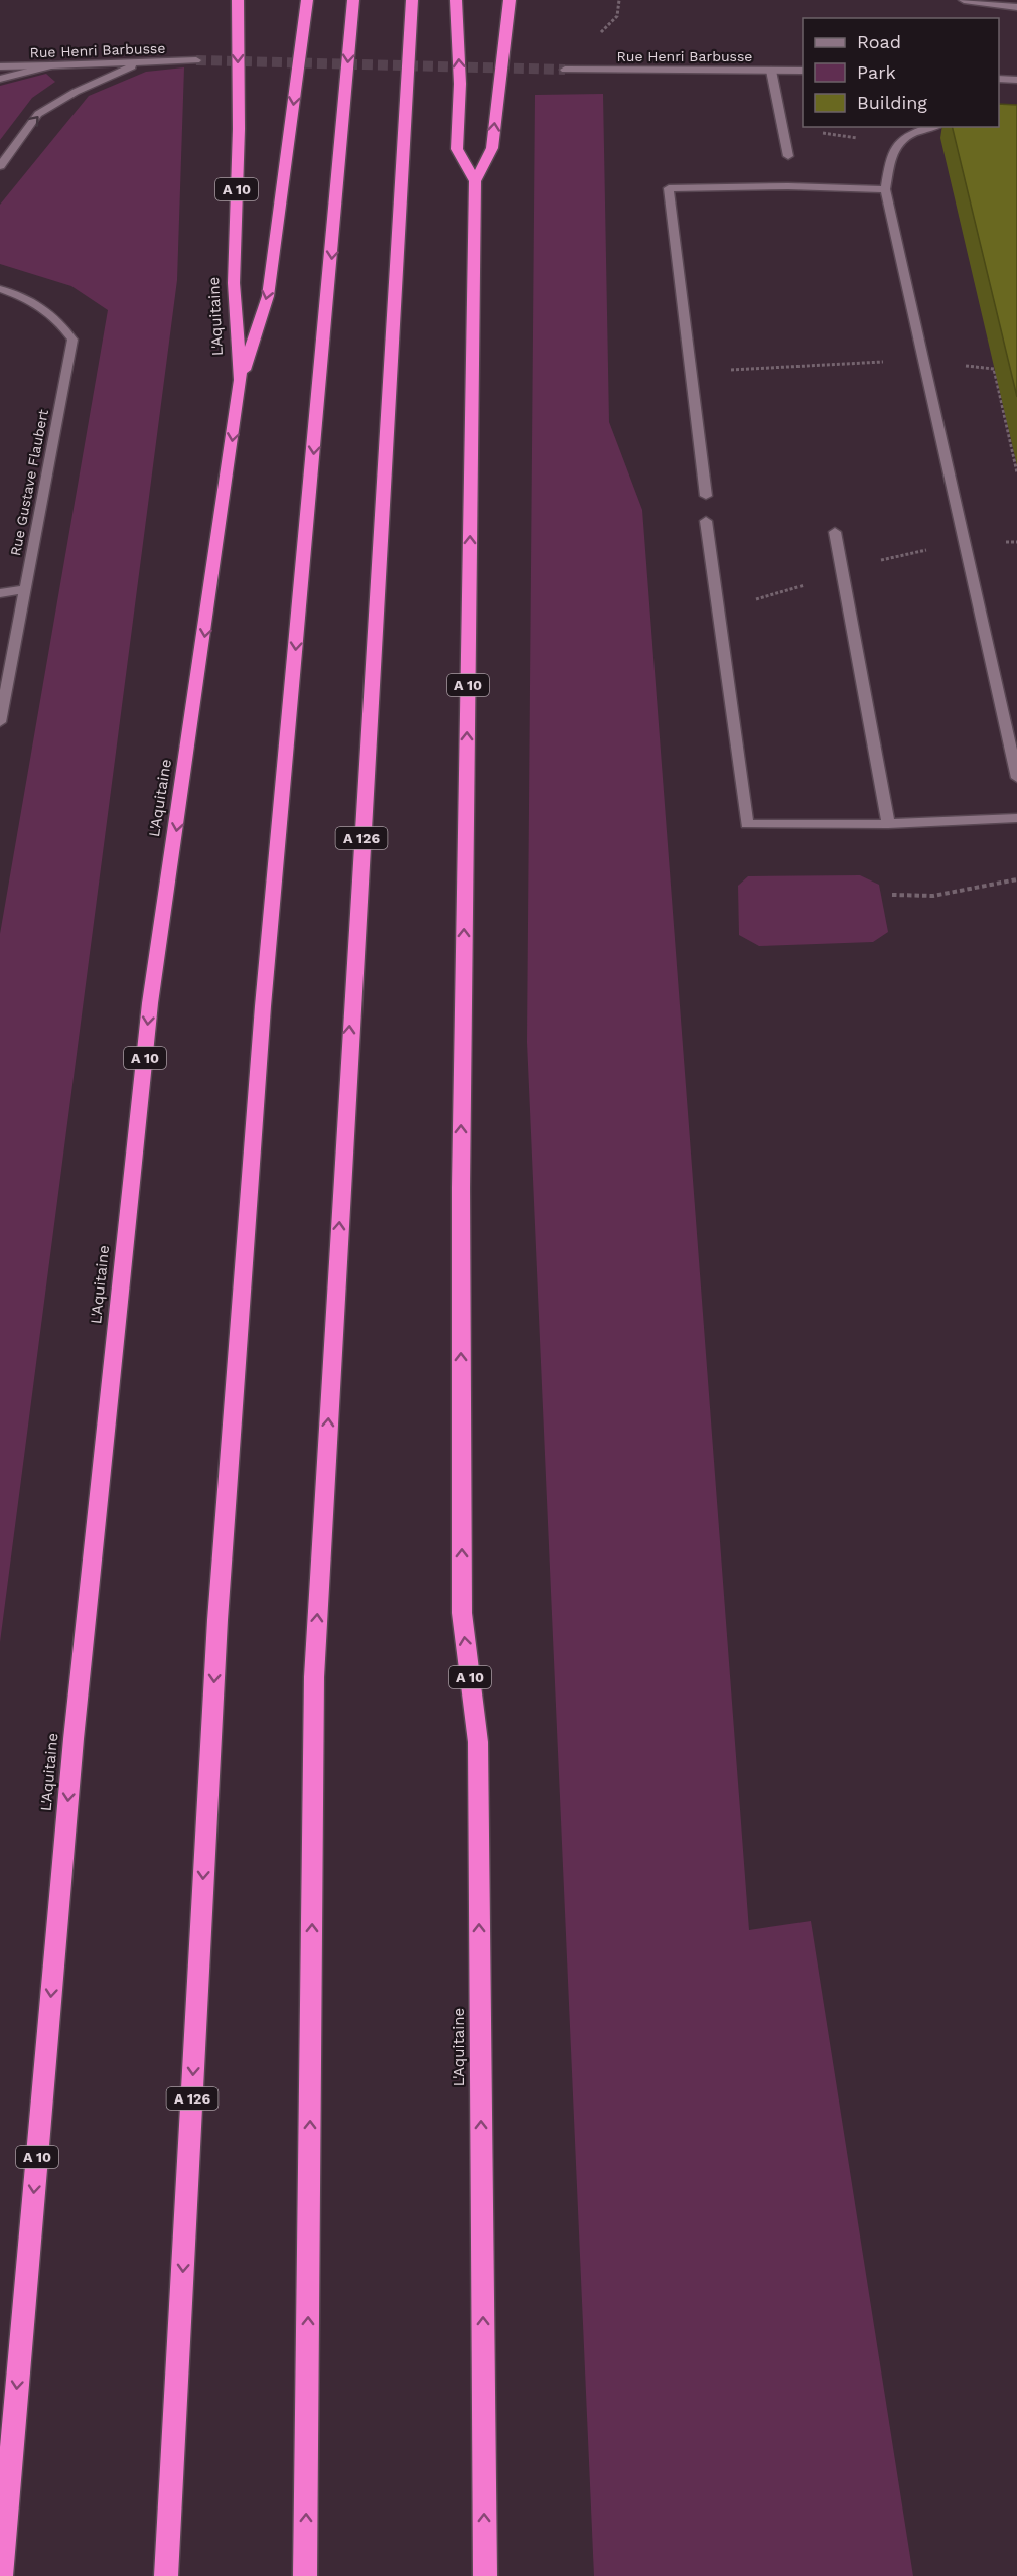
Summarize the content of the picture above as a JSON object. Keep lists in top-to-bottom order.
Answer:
{
  "streets": {
    "highway": ["A 10", "L'Aquitaine", "A 126"],
    "street": ["Rue Henri Barbusse", "Rue Gustave Flaubert"]
  },
  "legend": ["Road", "Park", "Building"]
}
